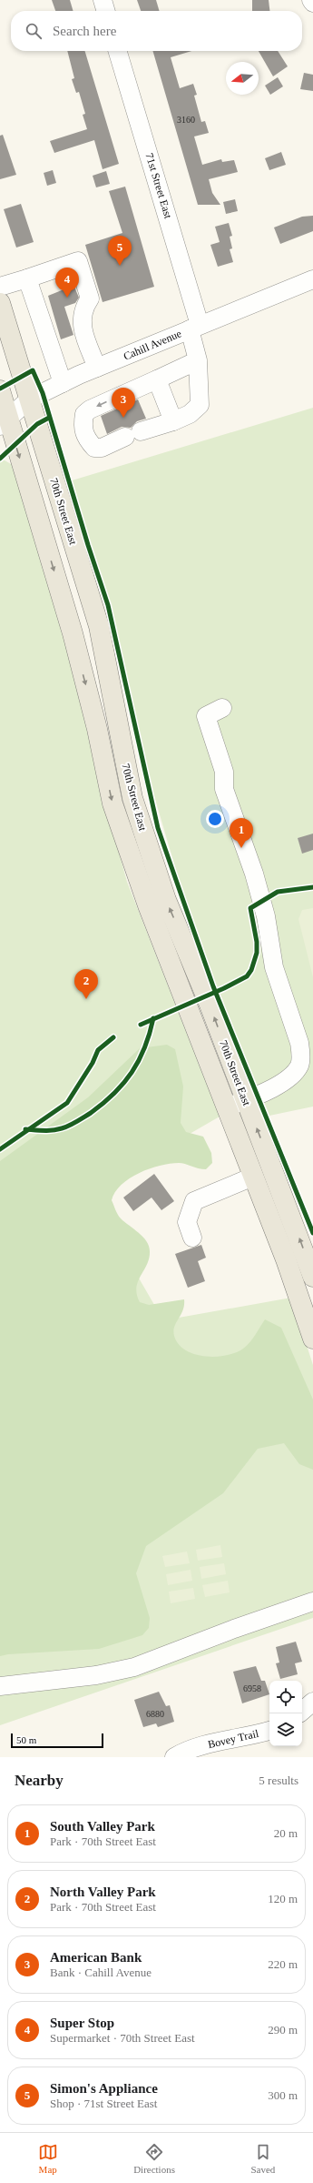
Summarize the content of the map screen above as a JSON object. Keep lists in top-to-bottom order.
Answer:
{
  "streets": {
    "main road": ["70th Street East"],
    "street": ["71st Street East", "Cahill Avenue", "Bovey Trail"]
  },
  "crossings": [
    ["71st Street East", "Cahill Avenue"],
    ["Cahill Avenue", "70th Street East"]
  ],
  "house_numbers": ["3160", "6958", "6880"],
  "scale_bar": "50 m",
  "north": "left",
  "page": {
    "search": "Search here",
    "pins": [
      "5",
      "4",
      "3",
      "1",
      "2"
    ],
    "scale": "50 m",
    "heading": ["Nearby", "5 results"],
    "list": [
      {
        "mark": "1",
        "name": "South Valley Park",
        "note": "Park · 70th Street East",
        "value": "20 m"
      },
      {
        "mark": "2",
        "name": "North Valley Park",
        "note": "Park · 70th Street East",
        "value": "120 m"
      },
      {
        "mark": "3",
        "name": "American Bank",
        "note": "Bank · Cahill Avenue",
        "value": "220 m"
      },
      {
        "mark": "4",
        "name": "Super Stop",
        "note": "Supermarket · 70th Street East",
        "value": "290 m"
      },
      {
        "mark": "5",
        "name": "Simon's Appliance",
        "note": "Shop · 71st Street East",
        "value": "300 m"
      }
    ],
    "nav": ["Map", "Directions", "Saved"]
  }
}
